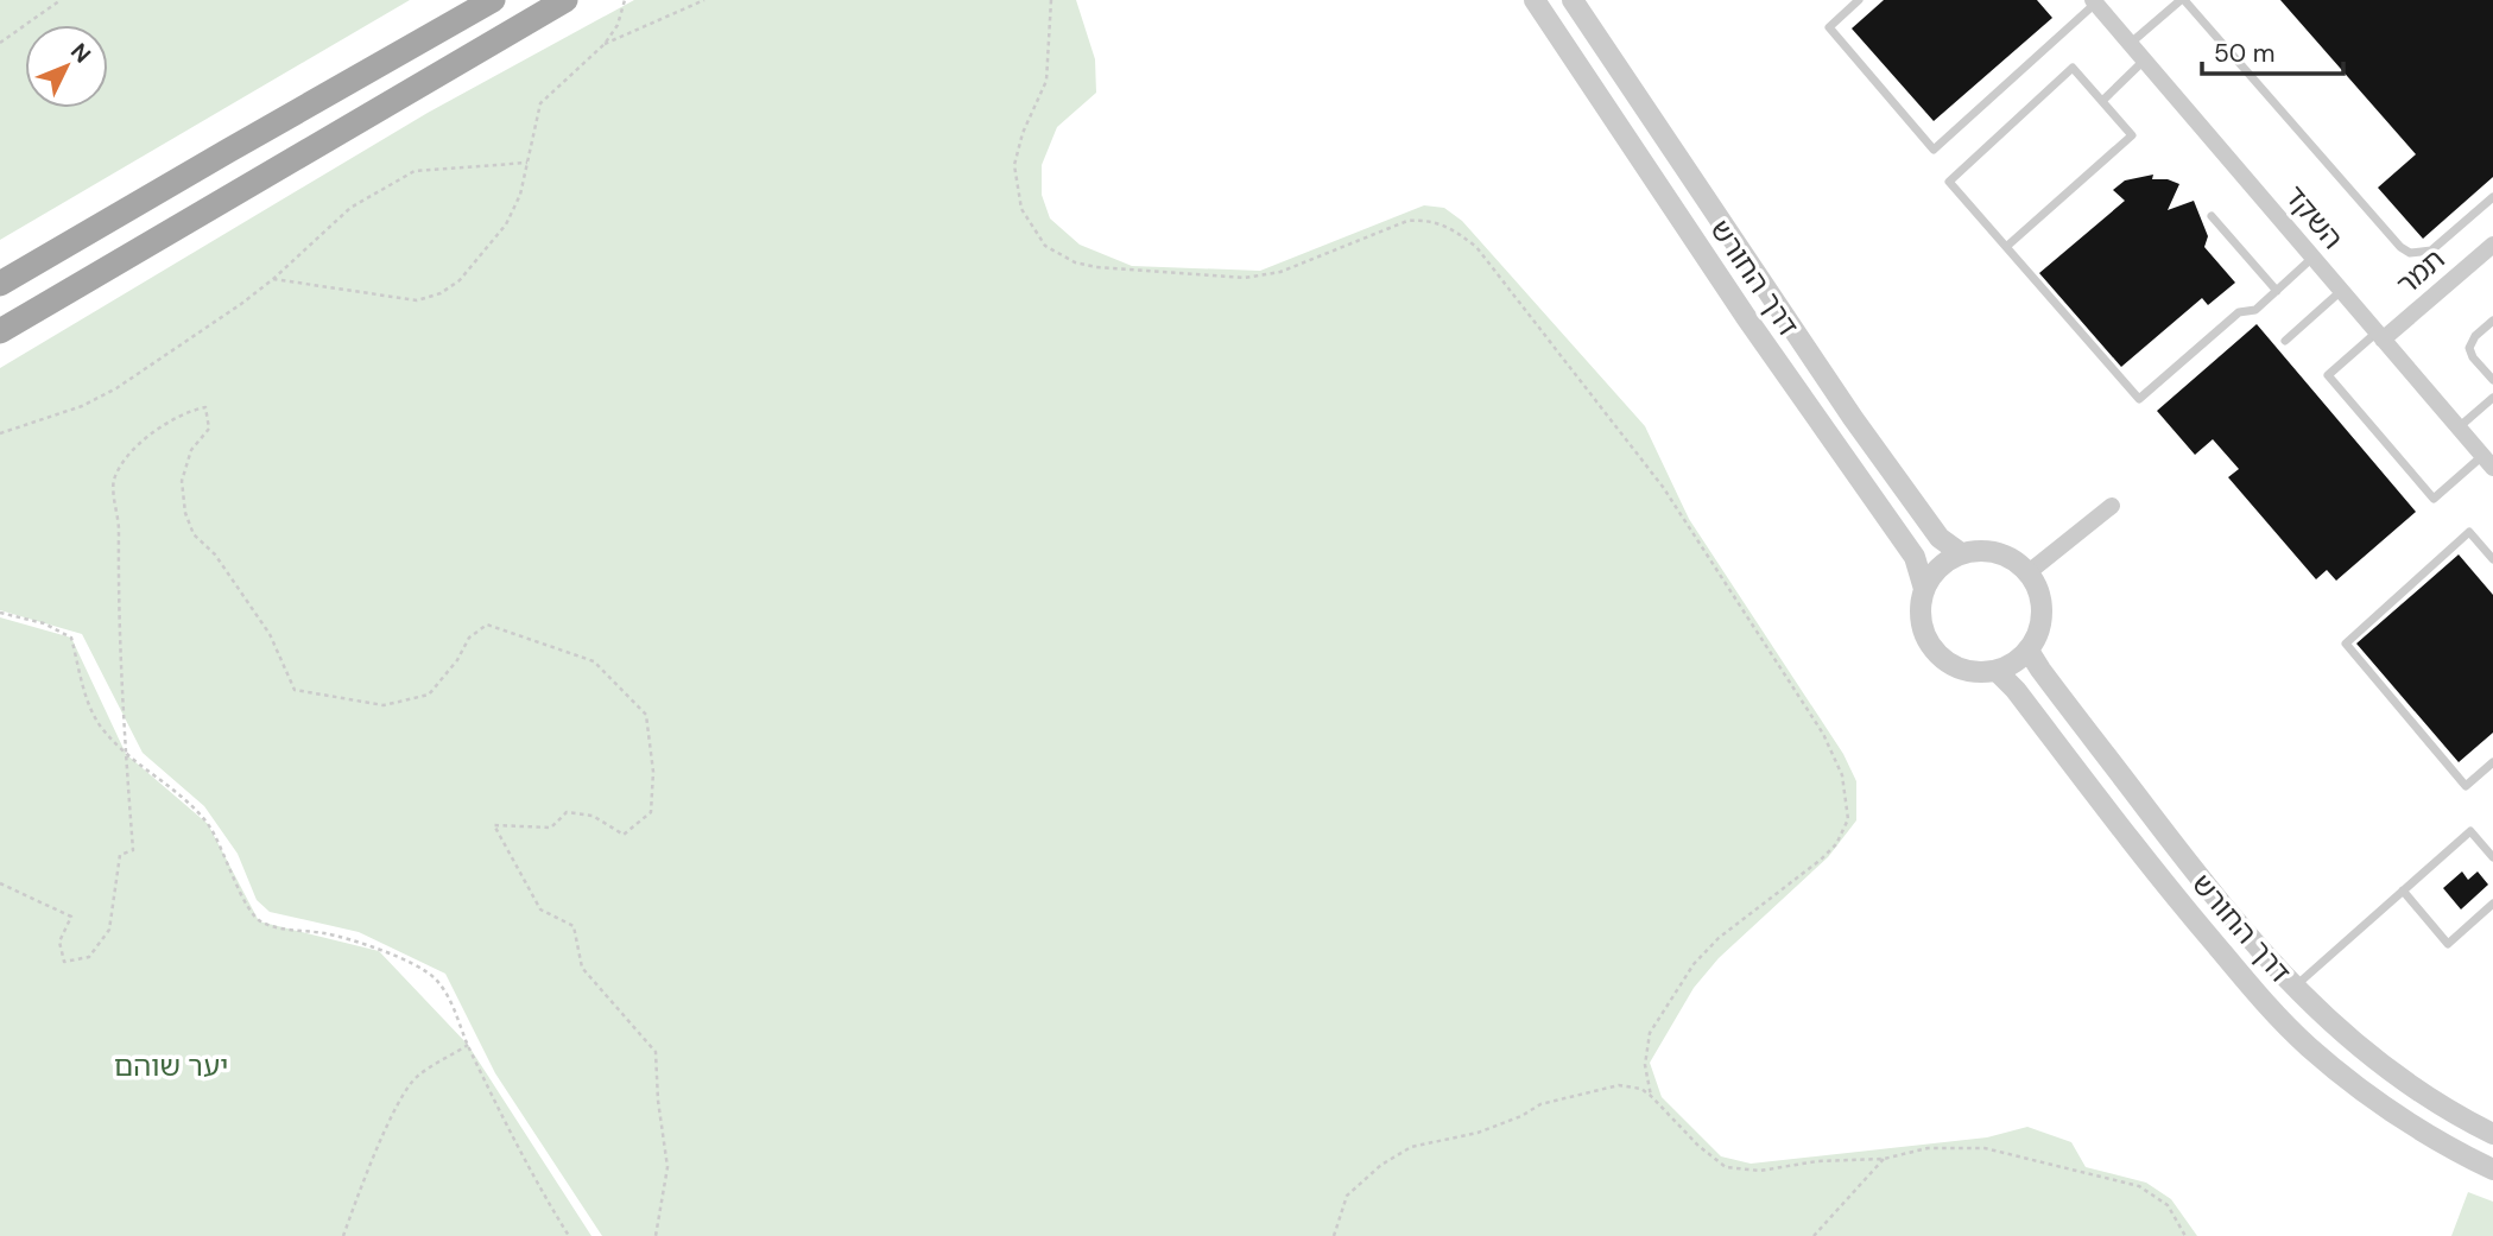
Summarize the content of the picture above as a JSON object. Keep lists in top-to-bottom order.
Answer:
{
  "streets": {
    "street": ["השקד", "תמר", "דרך החורש"]
  },
  "crossings": [
    ["השקד", "תמר"]
  ],
  "parks": ["יער שוהם"],
  "scale_bar": "50 m",
  "north": "top right"
}
